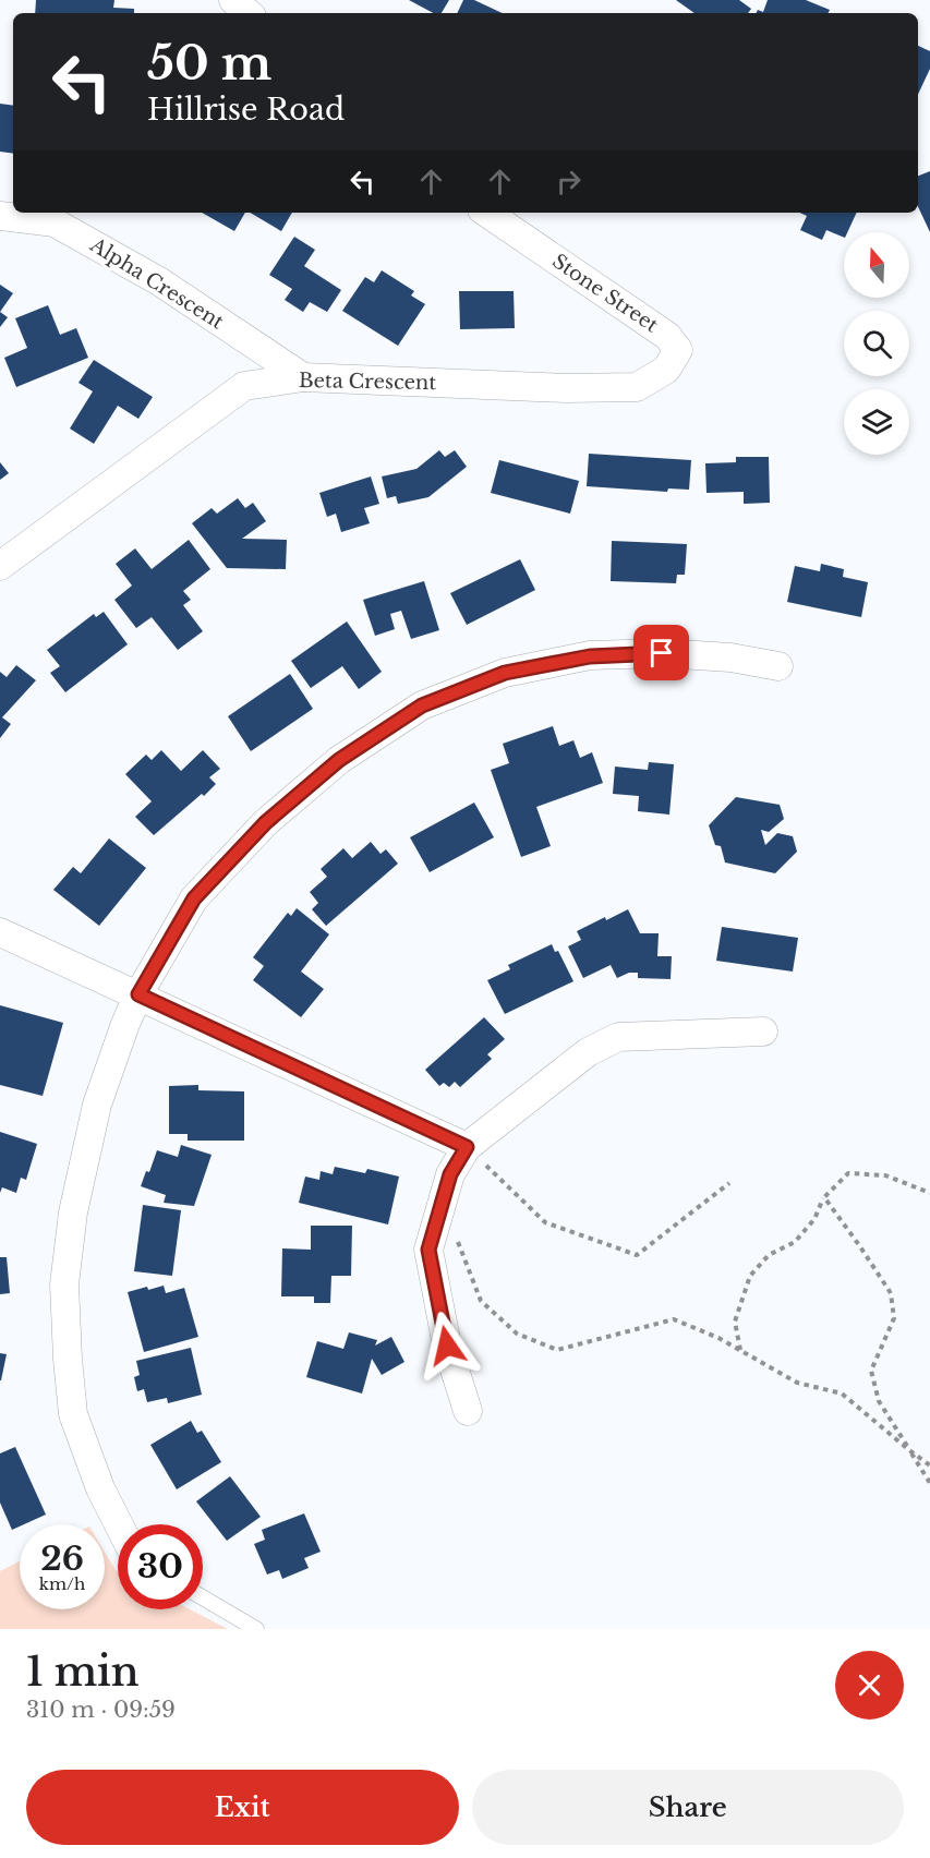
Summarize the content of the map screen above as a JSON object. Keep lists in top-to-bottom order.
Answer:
{
  "streets": {
    "street": ["Alpha Crescent", "Stone Street", "Beta Crescent"]
  },
  "crossings": [
    ["Alpha Crescent", "Beta Crescent"],
    ["Stone Street", "Beta Crescent"]
  ],
  "north": "top",
  "page": {
    "turn": ["50 m", "Hillrise Road"],
    "speed": "26 km/h",
    "limit": "30",
    "heading": ["1 min", "310 m · 09:59"],
    "buttons": ["Exit", "Share"]
  }
}
